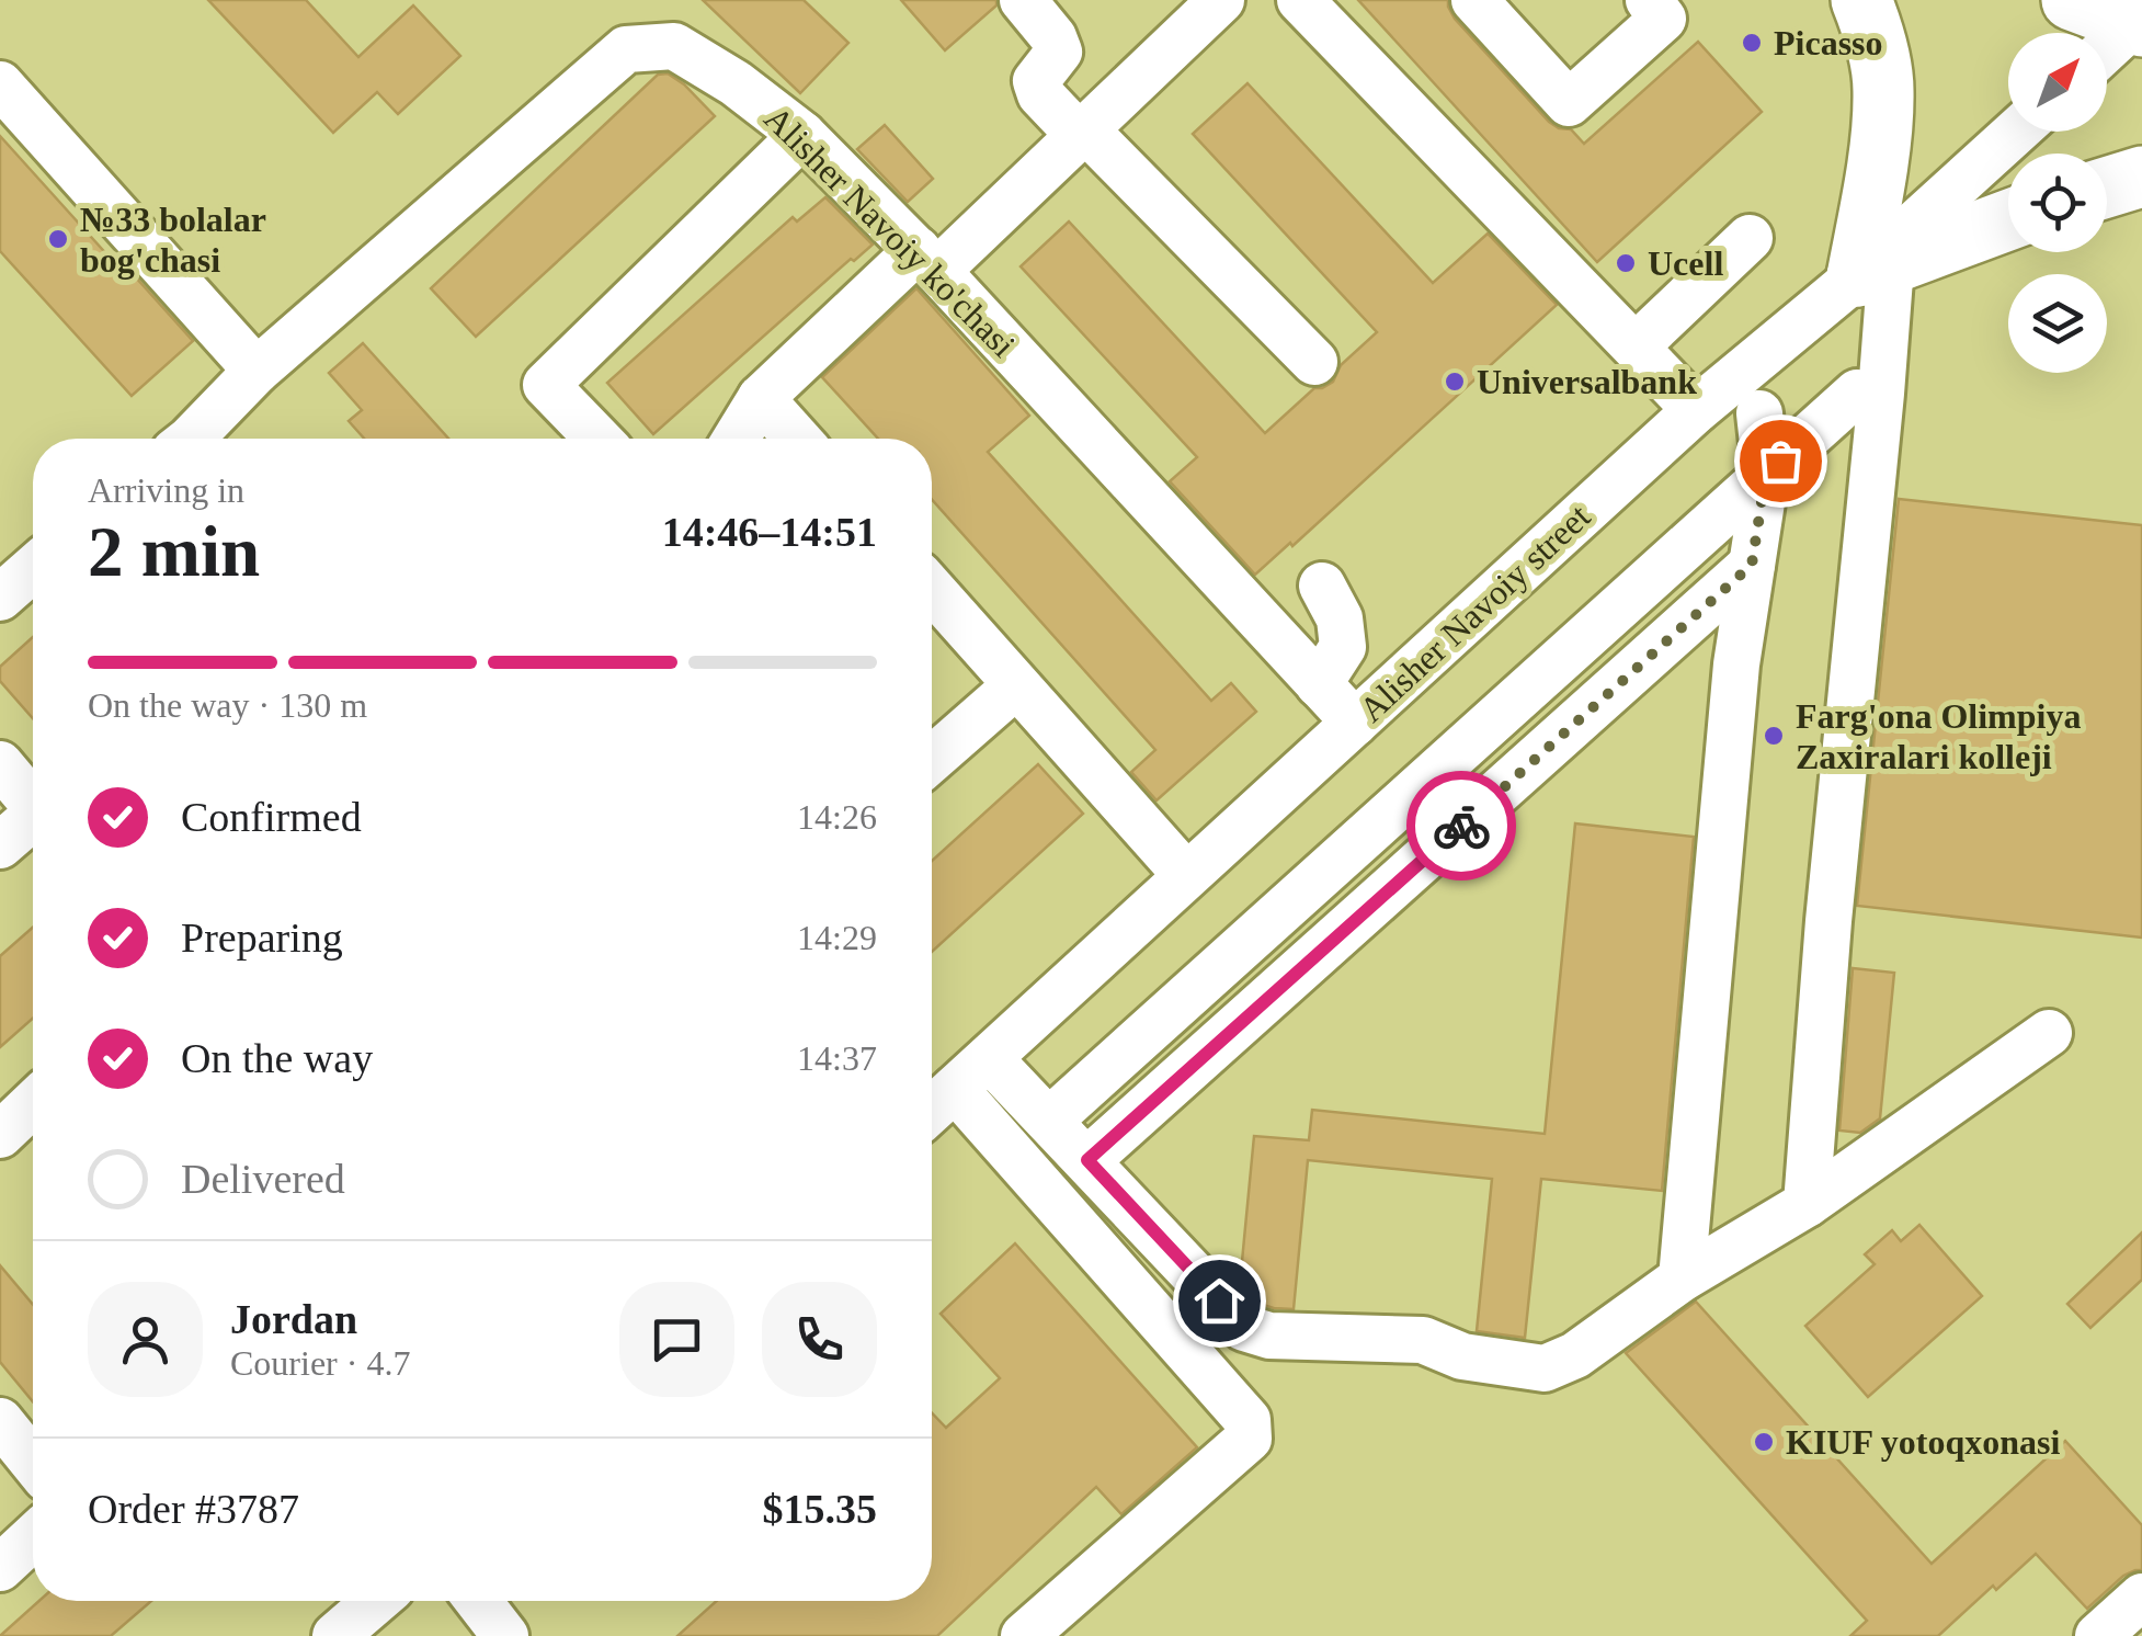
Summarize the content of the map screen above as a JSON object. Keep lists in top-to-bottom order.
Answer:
{
  "streets": {
    "street": ["Alisher Navoiy ko'chasi", "Alisher Navoiy street"]
  },
  "crossings": [
    ["Alisher Navoiy ko'chasi", "Alisher Navoiy street"]
  ],
  "places": [
    "Picasso",
    "№33 bolalar bog'chasi",
    "Ucell",
    "Universalbank",
    "Farg'ona Olimpiya Zaxiralari kolleji",
    "KIUF yotoqxonasi"
  ],
  "north": "top right",
  "page": {
    "heading": ["2 min", "Arriving in", "14:46–14:51"],
    "panel": [
      "Jordan",
      "Courier · 4.7",
      "Order #3787",
      "$15.35"
    ],
    "bar": "On the way · 130 m",
    "list": [
      ["Confirmed", "14:26"],
      ["Preparing", "14:29"],
      ["On the way", "14:37"],
      "Delivered"
    ]
  }
}
